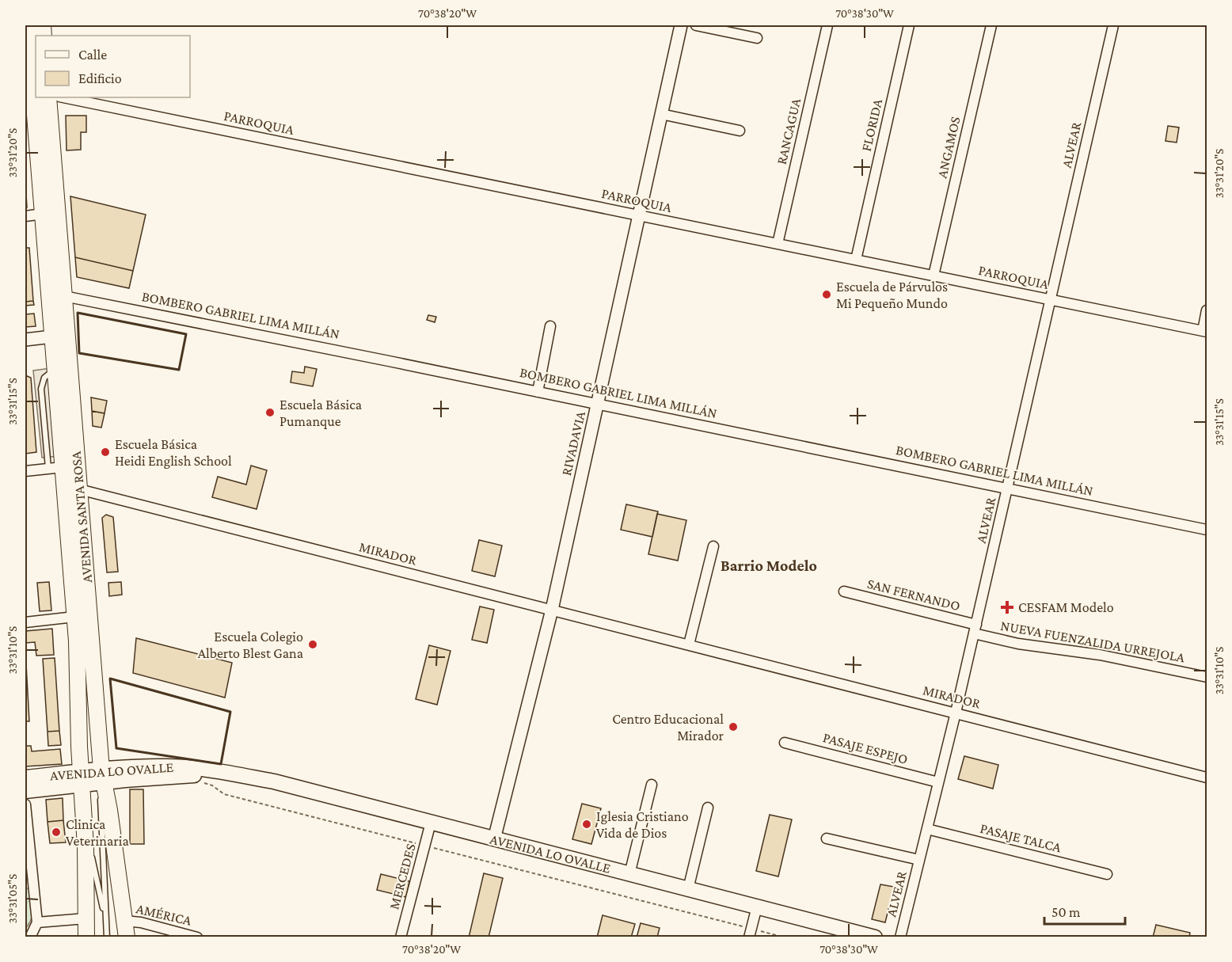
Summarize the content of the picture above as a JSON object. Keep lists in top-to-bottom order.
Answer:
{
  "streets": {
    "main road": ["AVENIDA SANTA ROSA", "AVENIDA LO OVALLE"],
    "street": [
      "PARROQUIA",
      "FLORIDA",
      "RANCAGUA",
      "ALVEAR",
      "ANGAMOS",
      "BOMBERO GABRIEL LIMA MILLÁN",
      "RIVADAVIA",
      "MIRADOR",
      "SAN FERNANDO",
      "NUEVA FUENZALIDA URREJOLA",
      "PASAJE ESPEJO",
      "PASAJE TALCA",
      "MERCEDES",
      "AMÉRICA"
    ]
  },
  "crossings": [
    ["PARROQUIA", "FLORIDA"],
    ["PARROQUIA", "RANCAGUA"],
    ["PARROQUIA", "ALVEAR"],
    ["PARROQUIA", "ANGAMOS"],
    ["PARROQUIA", "RIVADAVIA"],
    ["ALVEAR", "BOMBERO GABRIEL LIMA MILLÁN"],
    ["ALVEAR", "MIRADOR"],
    ["ALVEAR", "SAN FERNANDO"],
    ["ALVEAR", "NUEVA FUENZALIDA URREJOLA"],
    ["ALVEAR", "PASAJE ESPEJO"],
    ["ALVEAR", "PASAJE TALCA"],
    ["BOMBERO GABRIEL LIMA MILLÁN", "RIVADAVIA"],
    ["BOMBERO GABRIEL LIMA MILLÁN", "AVENIDA SANTA ROSA"],
    ["RIVADAVIA", "MIRADOR"],
    ["RIVADAVIA", "AVENIDA LO OVALLE"],
    ["AVENIDA SANTA ROSA", "MIRADOR"],
    ["AVENIDA SANTA ROSA", "AVENIDA LO OVALLE"],
    ["AVENIDA SANTA ROSA", "AMÉRICA"],
    ["SAN FERNANDO", "NUEVA FUENZALIDA URREJOLA"],
    ["AVENIDA LO OVALLE", "MERCEDES"]
  ],
  "districts": ["Barrio Modelo"],
  "places": {
    "other": [
      "Escuela de Párvulos Mi Pequeño Mundo",
      "Escuela Básica Pumanque",
      "Escuela Básica Heidi English School",
      "Escuela Colegio Alberto Blest Gana",
      "Centro Educacional Mirador",
      "Iglesia Cristiano Vida de Dios",
      "Clinica Veterinaria"
    ],
    "health": ["CESFAM Modelo"]
  },
  "legend": ["Calle", "Edificio"],
  "scale_bar": "50 m",
  "coordinates": [
    "70°38'20\"W",
    "70°38'30\"W",
    "33°31'20\"S",
    "33°31'15\"S",
    "33°31'10\"S",
    "33°31'05\"S"
  ]
}
